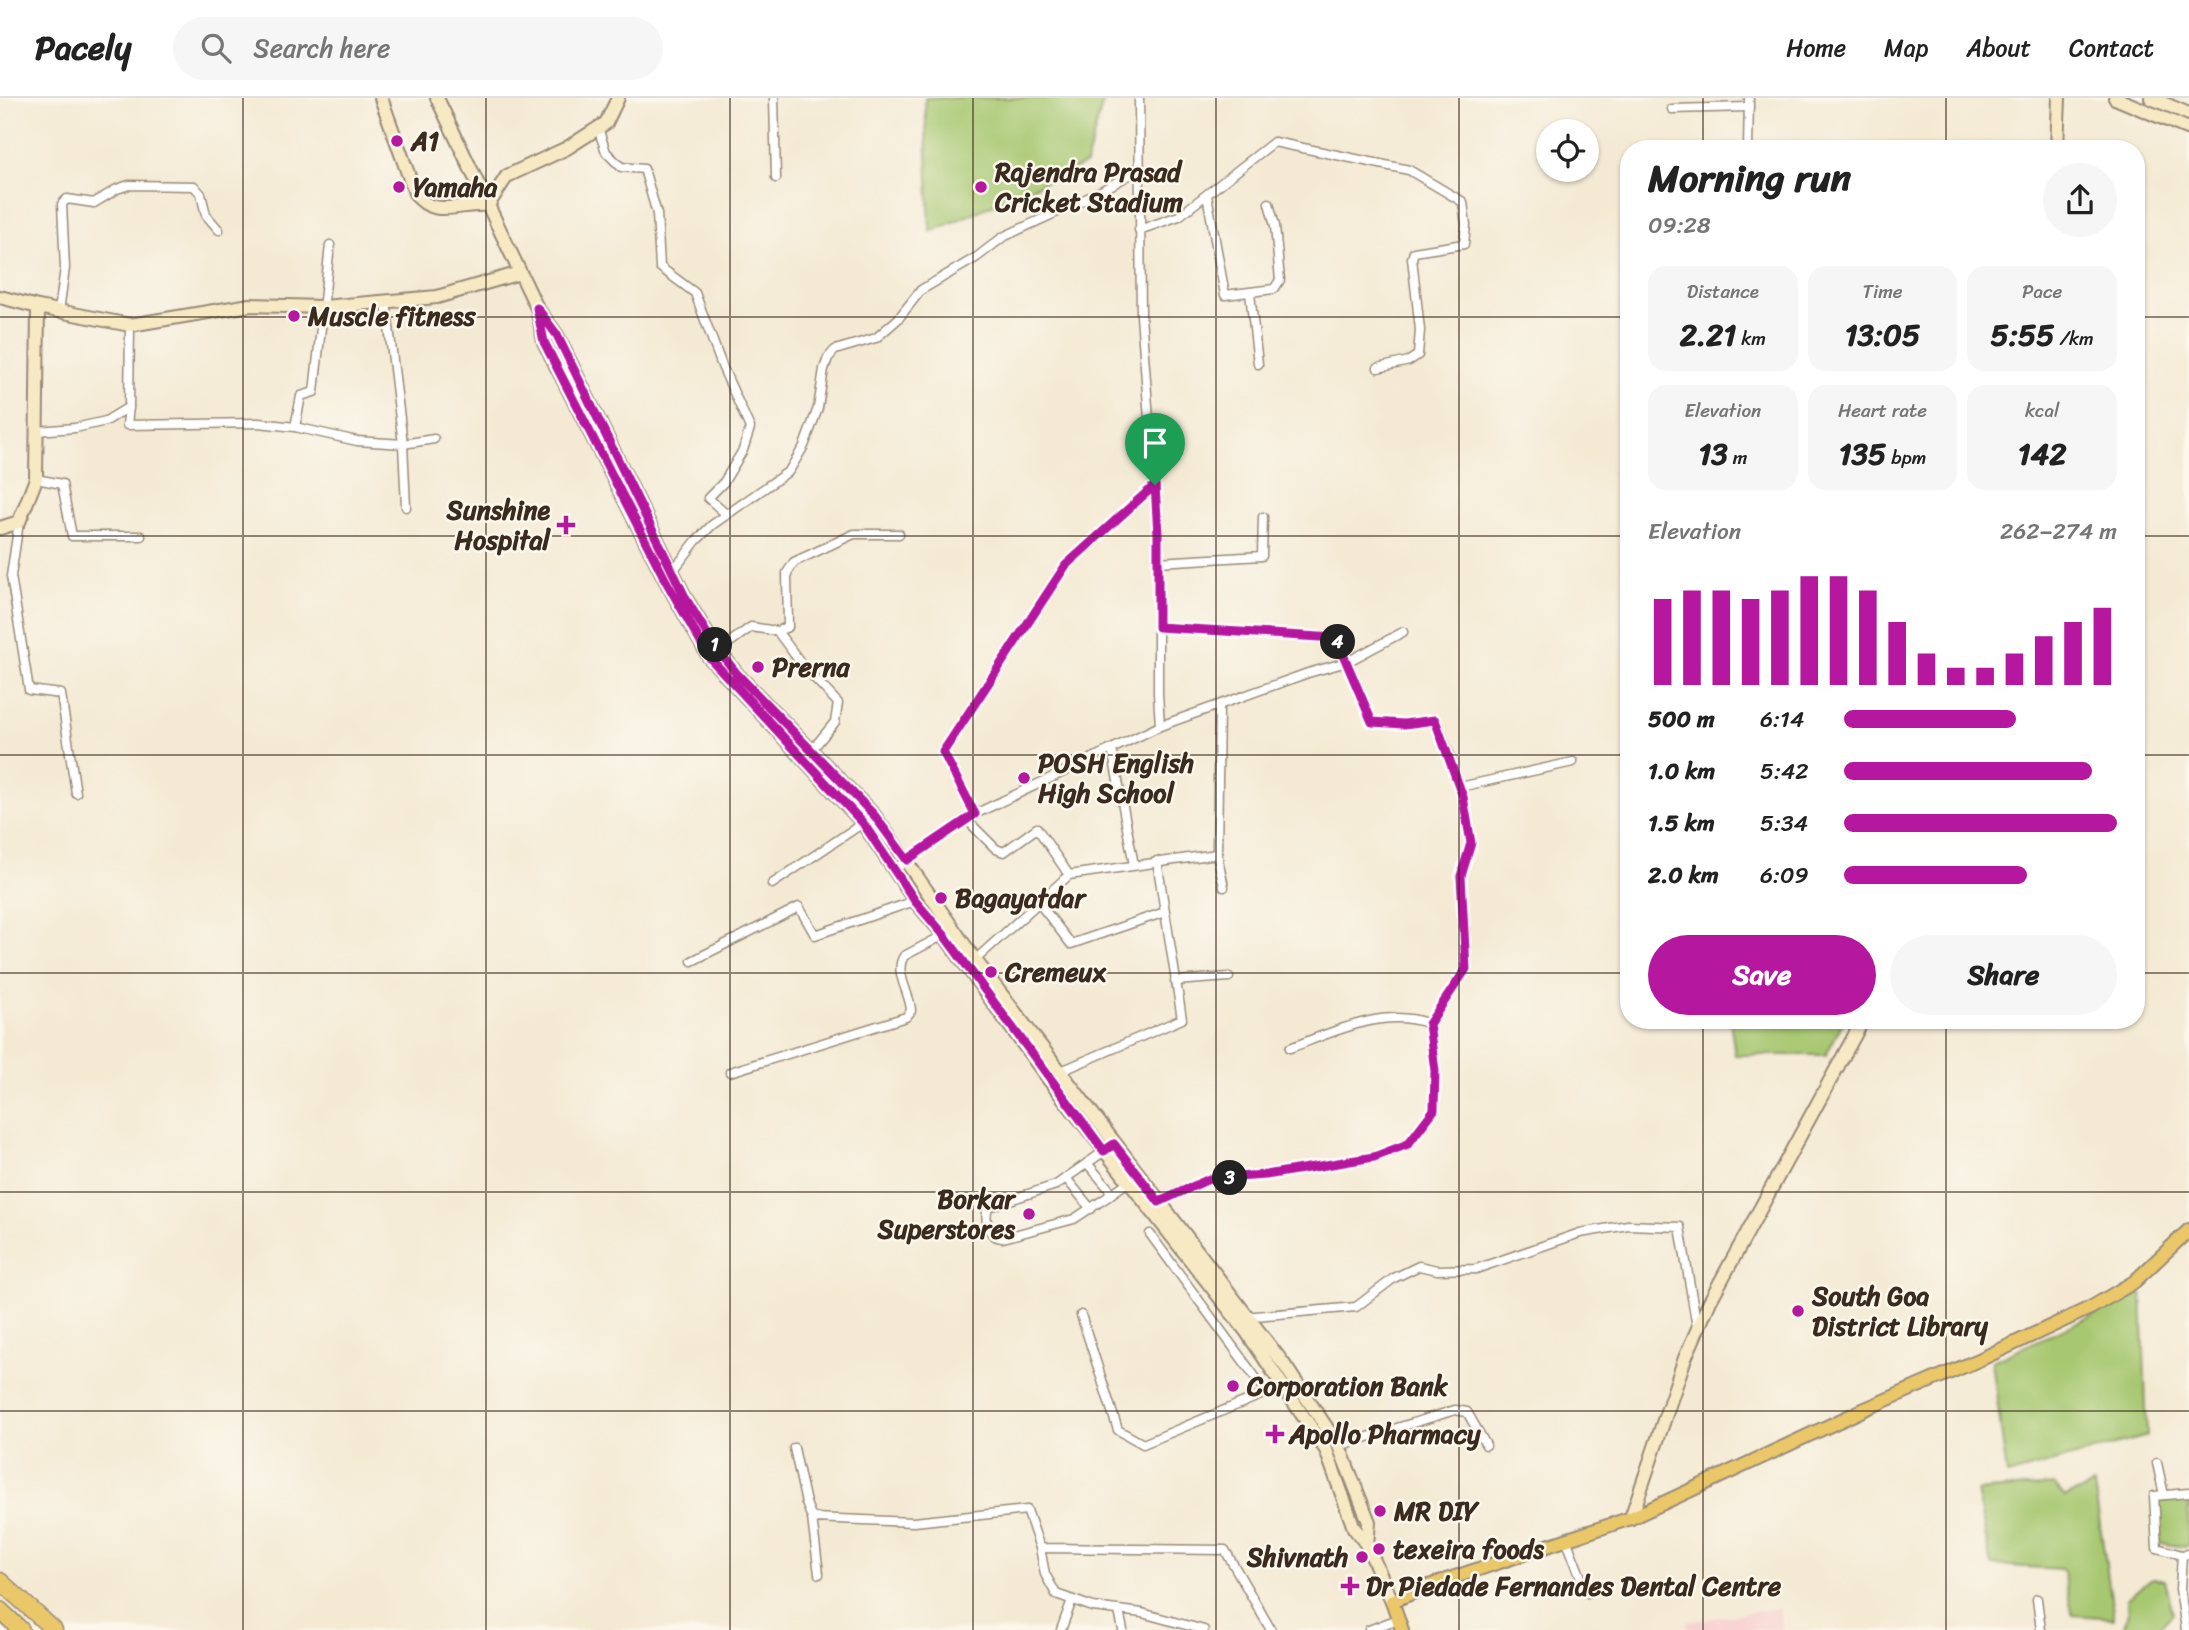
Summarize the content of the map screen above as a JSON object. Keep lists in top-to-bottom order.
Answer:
{
  "places": {
    "other": [
      "A1",
      "Yamaha",
      "Rajendra Prasad Cricket Stadium",
      "Muscle fitness",
      "Prerna",
      "POSH English High School",
      "Bagayatdar",
      "Cremeux",
      "Borkar Superstores",
      "South Goa District Library",
      "Corporation Bank",
      "MR DIY",
      "texeira foods",
      "Shivnath"
    ],
    "health": ["Sunshine Hospital", "Apollo Pharmacy", "Dr Piedade Fernandes Dental Centre"]
  },
  "page": {
    "header": "Pacely",
    "search": "Search here",
    "nav": [
      "Home",
      "Map",
      "About",
      "Contact"
    ],
    "heading": ["Morning run", "09:28"],
    "stats": [
      ["Distance", "2.21 km"],
      ["Time", "13:05"],
      ["Pace", "5:55 /km"],
      ["Elevation", "13 m"],
      ["Heart rate", "135 bpm"],
      ["kcal", "142"]
    ],
    "chart": ["Elevation", "262–274 m"],
    "pins": ["4", "1", "3"],
    "list": [
      {
        "name": "500 m",
        "note": "6:14"
      },
      {
        "name": "1.0 km",
        "note": "5:42"
      },
      {
        "name": "1.5 km",
        "note": "5:34"
      },
      {
        "name": "2.0 km",
        "note": "6:09"
      }
    ],
    "buttons": ["Save", "Share"]
  }
}
